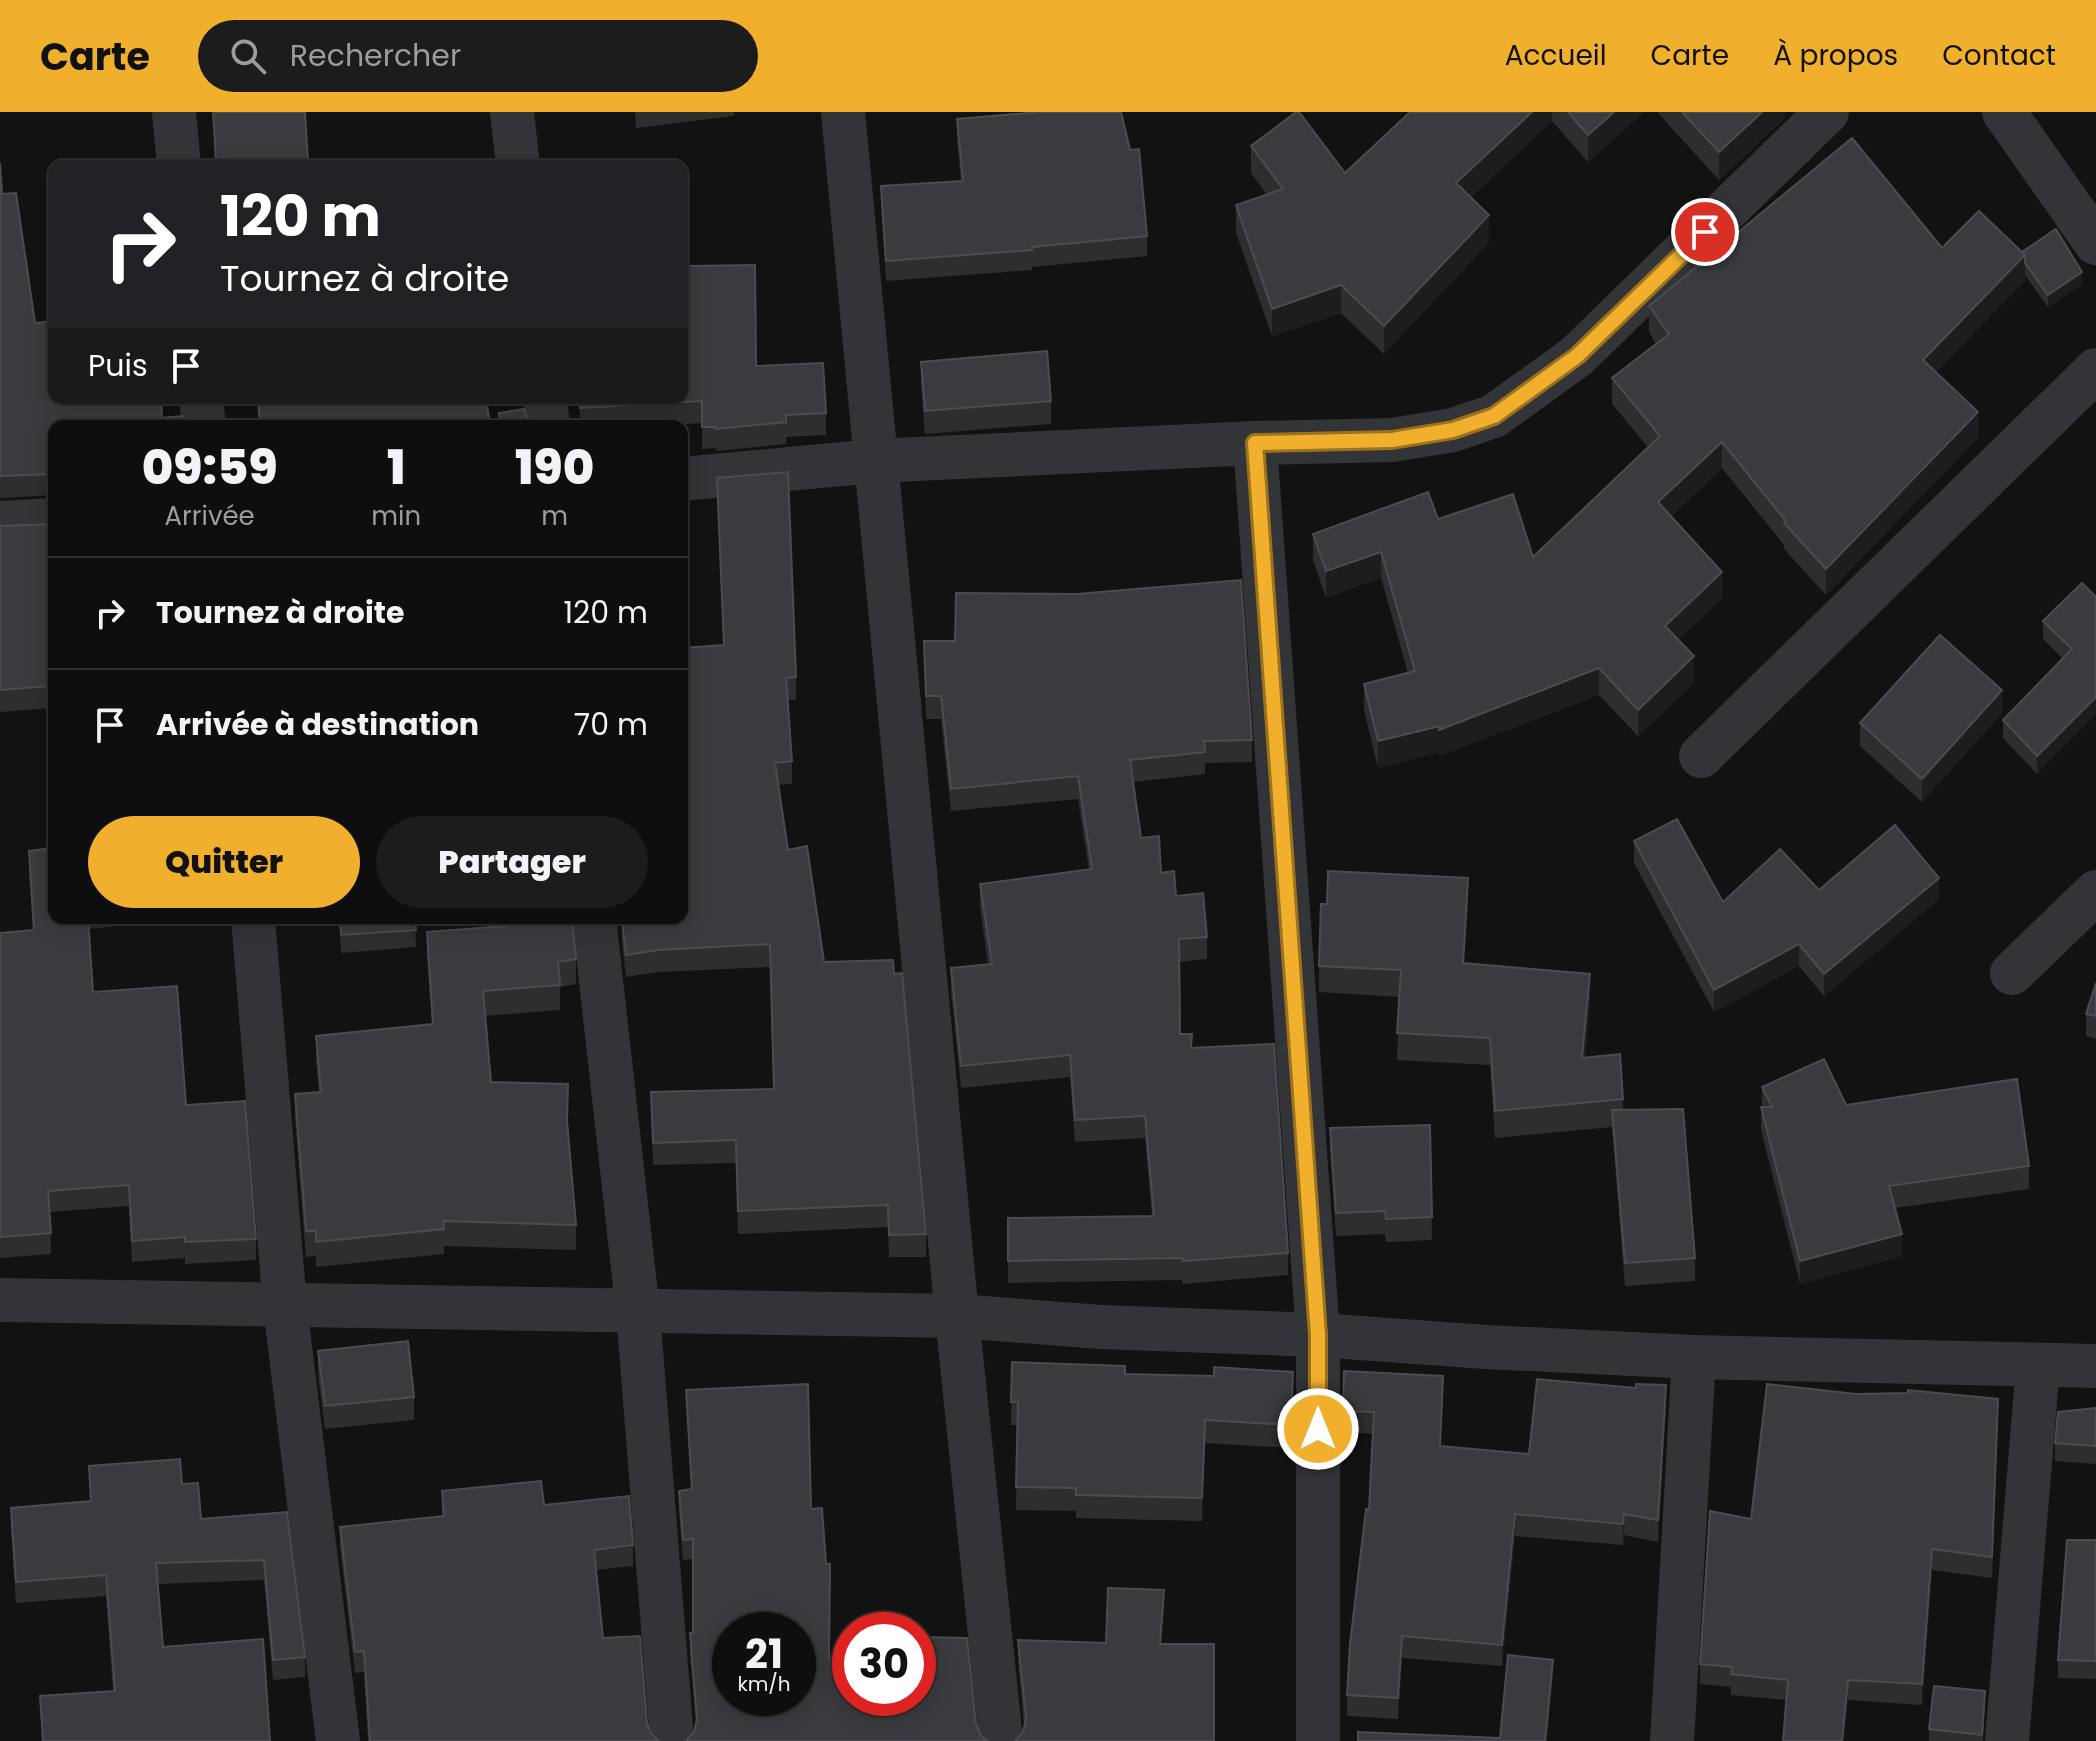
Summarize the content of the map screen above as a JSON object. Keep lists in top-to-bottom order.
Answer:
{
  "page": {
    "header": "Carte",
    "search": "Rechercher",
    "nav": [
      "Accueil",
      "Carte",
      "À propos",
      "Contact"
    ],
    "turn": ["120 m", "Tournez à droite"],
    "then": "Puis",
    "eta": [
      "09:59",
      "Arrivée",
      "1",
      "min",
      "190",
      "m"
    ],
    "list": [
      {
        "name": "Tournez à droite",
        "value": "120 m"
      },
      {
        "name": "Arrivée à destination",
        "value": "70 m"
      }
    ],
    "buttons": ["Quitter", "Partager"],
    "speed": "21 km/h",
    "limit": "30"
  }
}
